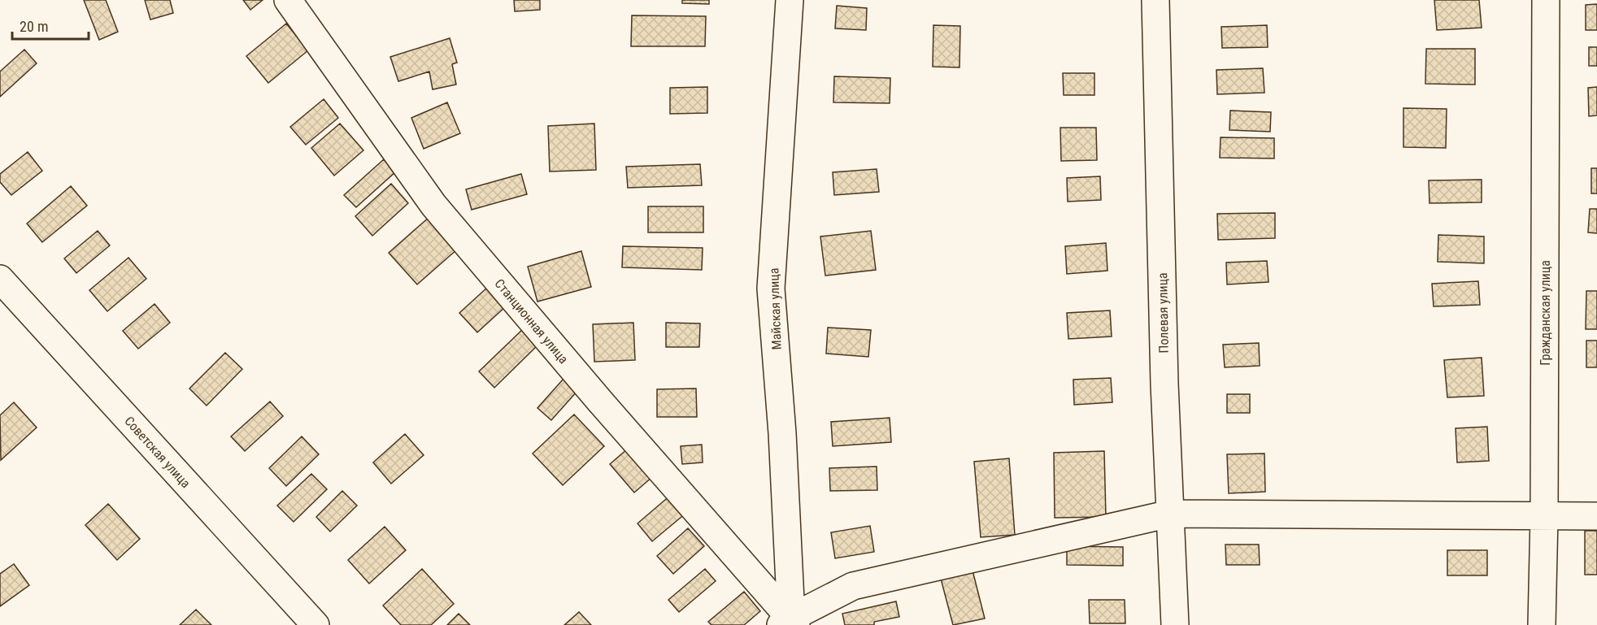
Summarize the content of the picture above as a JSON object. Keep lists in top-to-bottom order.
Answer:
{
  "streets": {
    "street": [
      "Майская улица",
      "Полевая улица",
      "Гражданская улица",
      "Станционная улица",
      "Советская улица"
    ]
  },
  "crossings": [
    ["Майская улица", "Станционная улица"]
  ],
  "scale_bar": "20 m"
}
